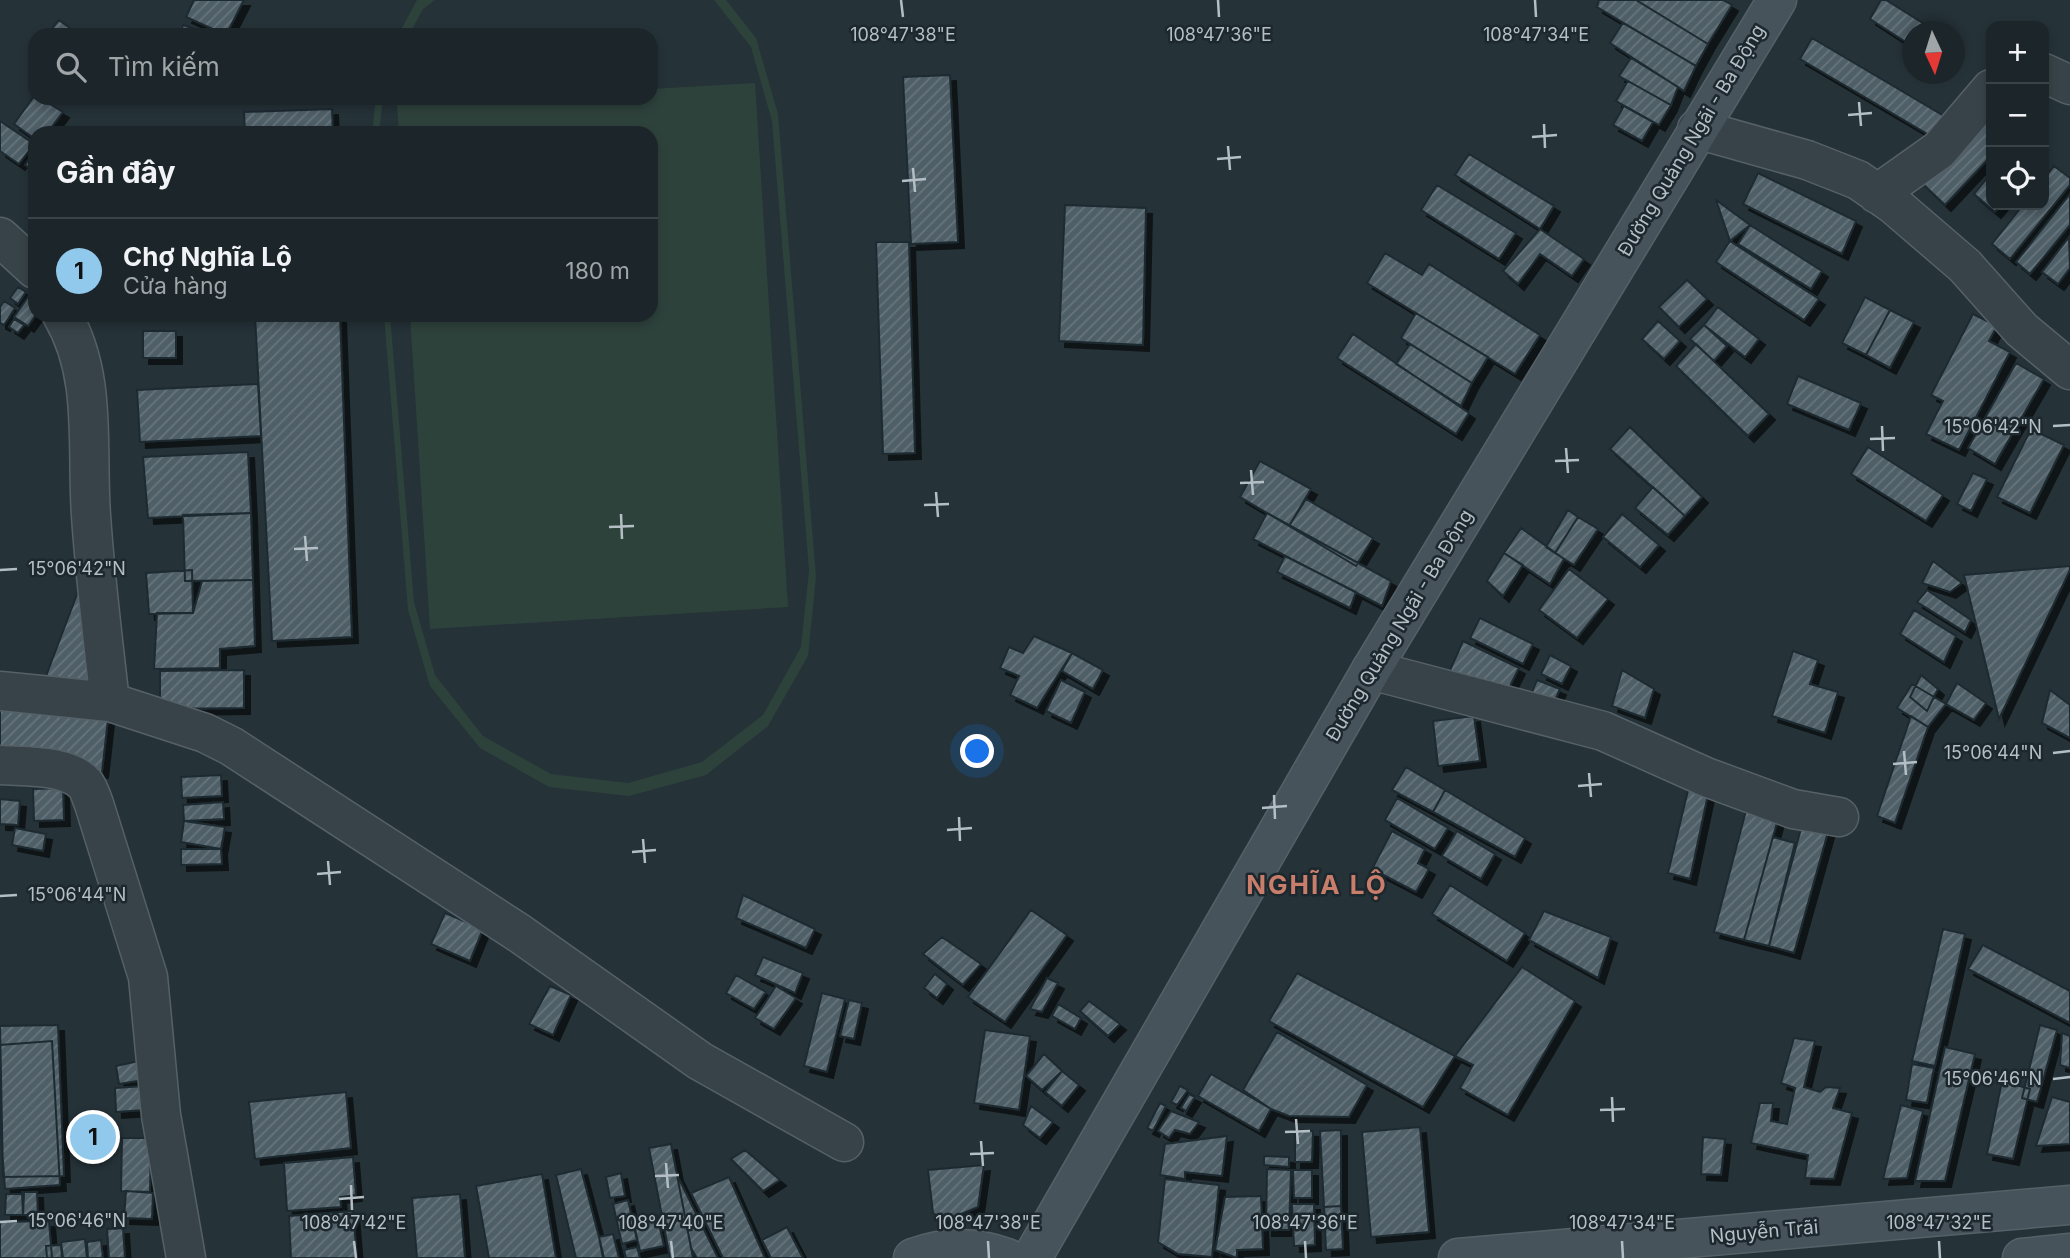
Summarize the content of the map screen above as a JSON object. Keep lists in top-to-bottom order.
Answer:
{
  "streets": {
    "main road": ["Đường Quảng Ngãi - Ba Động", "Nguyễn Trãi"]
  },
  "districts": ["NGHĨA LỘ"],
  "north": "bottom",
  "page": {
    "map_buttons": ["+", "−"],
    "search": "Tìm kiếm",
    "heading": "Gần đây",
    "list": [
      {
        "mark": "1",
        "name": "Chợ Nghĩa Lộ",
        "note": "Cửa hàng",
        "value": "180 m"
      }
    ],
    "pins": "1"
  },
  "coordinates": [
    "108°47'38\"E",
    "108°47'36\"E",
    "108°47'34\"E",
    "15°06'42\"N",
    "15°06'44\"N",
    "15°06'46\"N",
    "108°47'42\"E",
    "108°47'40\"E",
    "108°47'32\"E"
  ]
}
